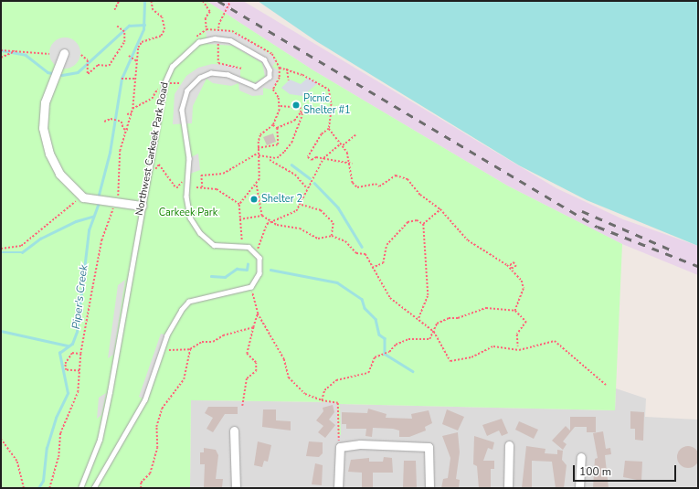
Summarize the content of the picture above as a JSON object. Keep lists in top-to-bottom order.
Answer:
{
  "streets": {
    "lane": ["Northwest Carkeek Park Road"]
  },
  "water": ["Piper's Creek"],
  "parks": ["Carkeek Park"],
  "places": ["Picnic Shelter #1", "Shelter 2"],
  "scale_bar": "100 m"
}
